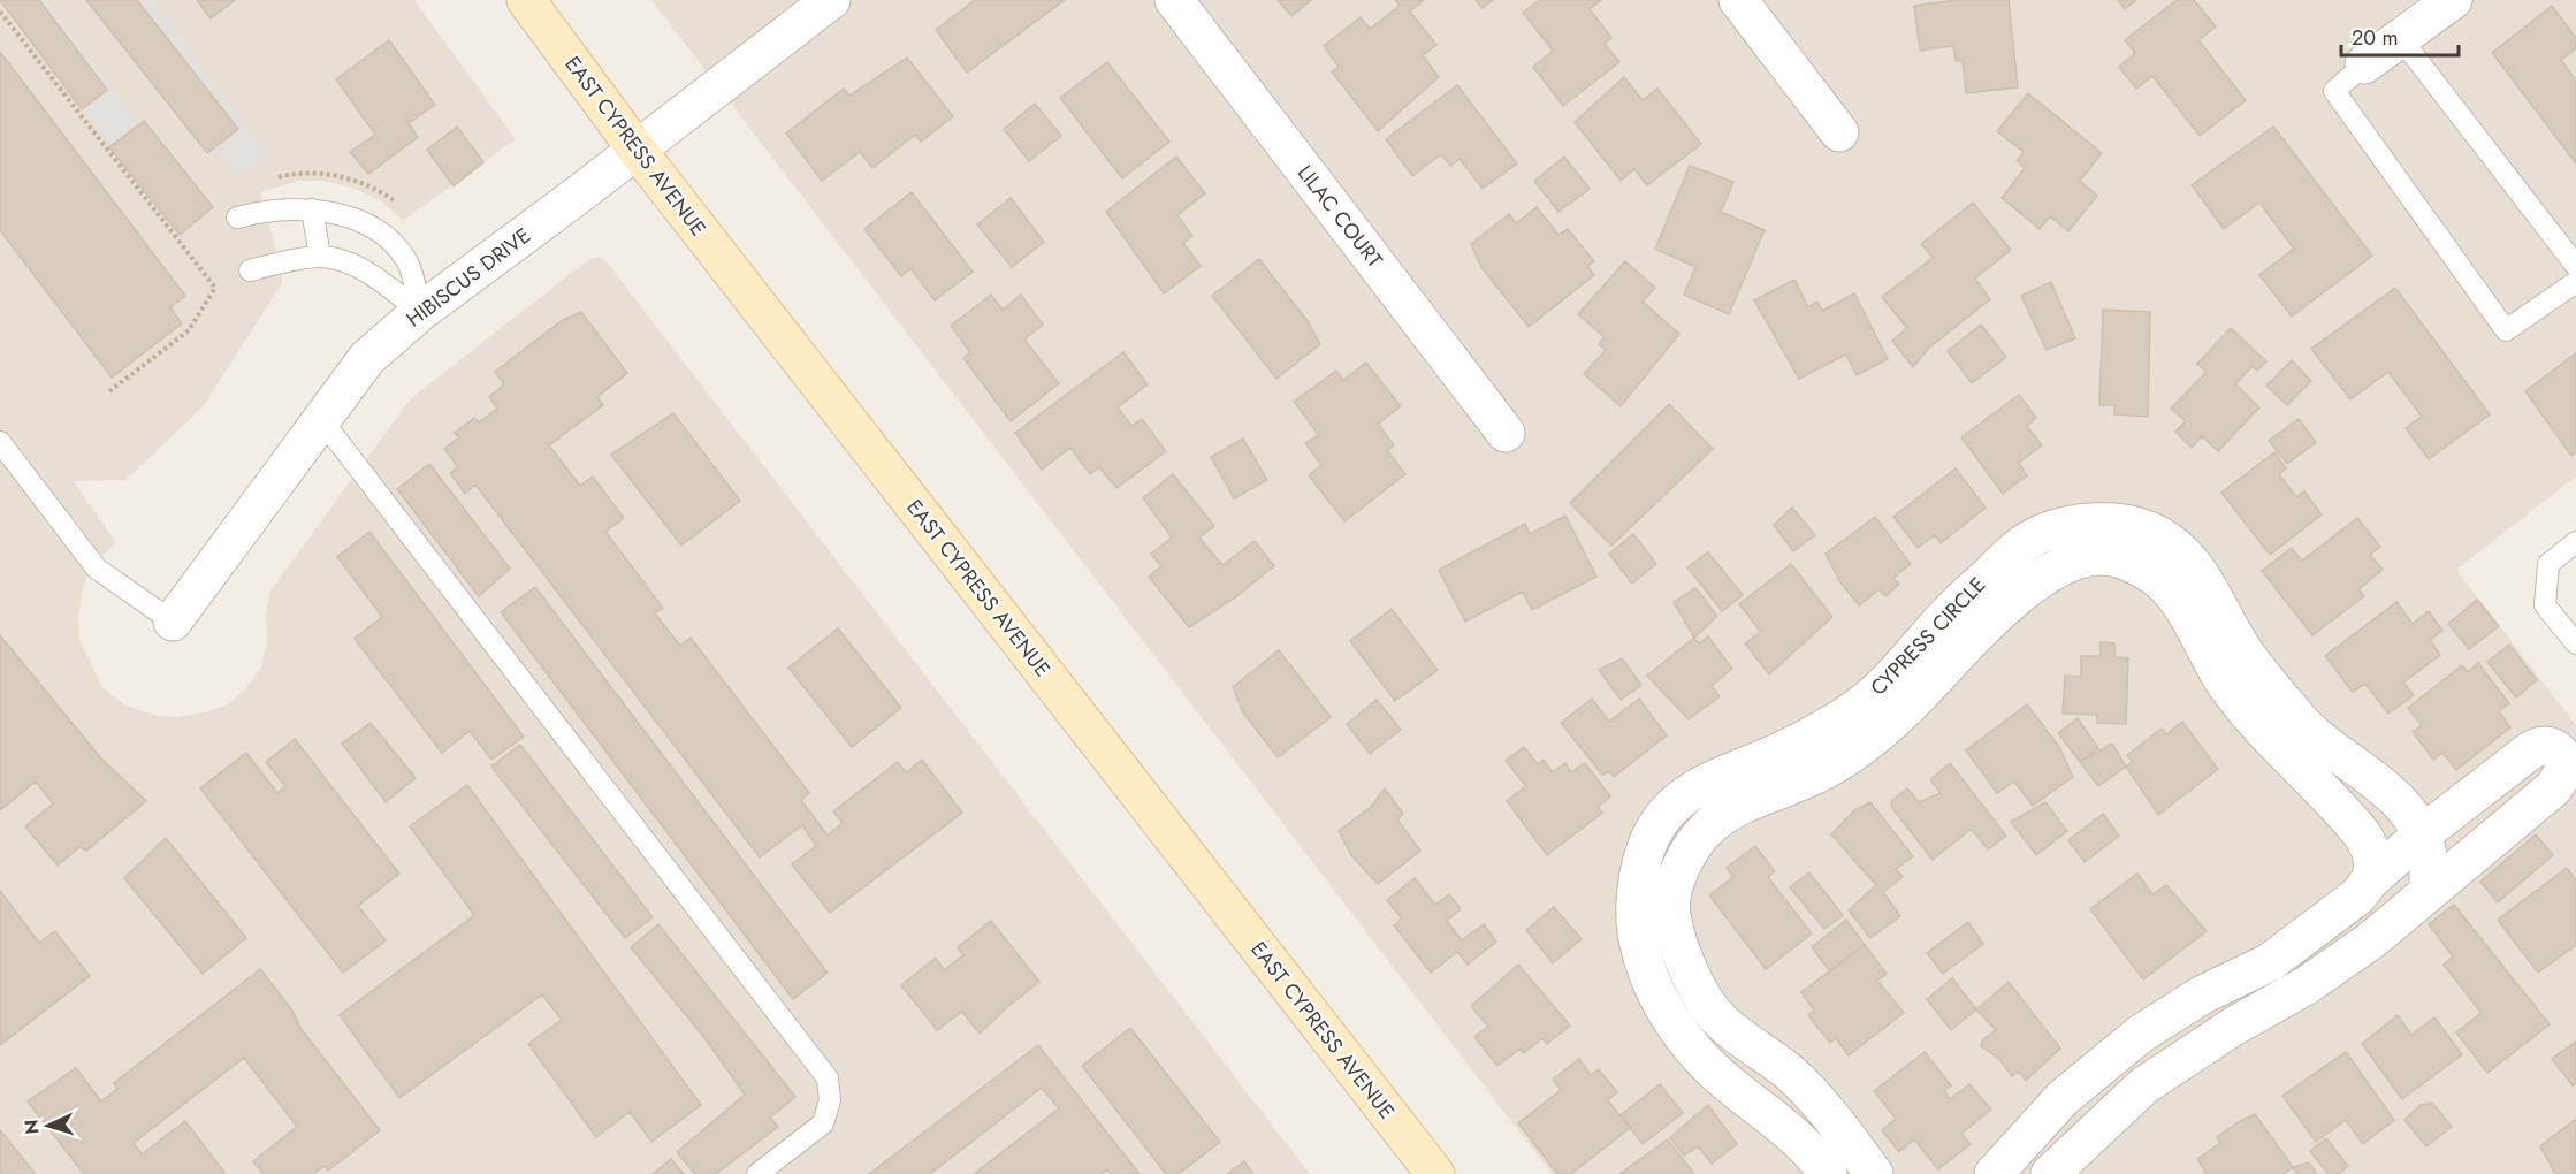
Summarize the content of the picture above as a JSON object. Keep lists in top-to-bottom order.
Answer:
{
  "streets": {
    "main road": ["EAST CYPRESS AVENUE"],
    "street": ["LILAC COURT", "HIBISCUS DRIVE", "CYPRESS CIRCLE"]
  },
  "crossings": [
    ["EAST CYPRESS AVENUE", "HIBISCUS DRIVE"]
  ],
  "scale_bar": "20 m",
  "north": "left"
}
